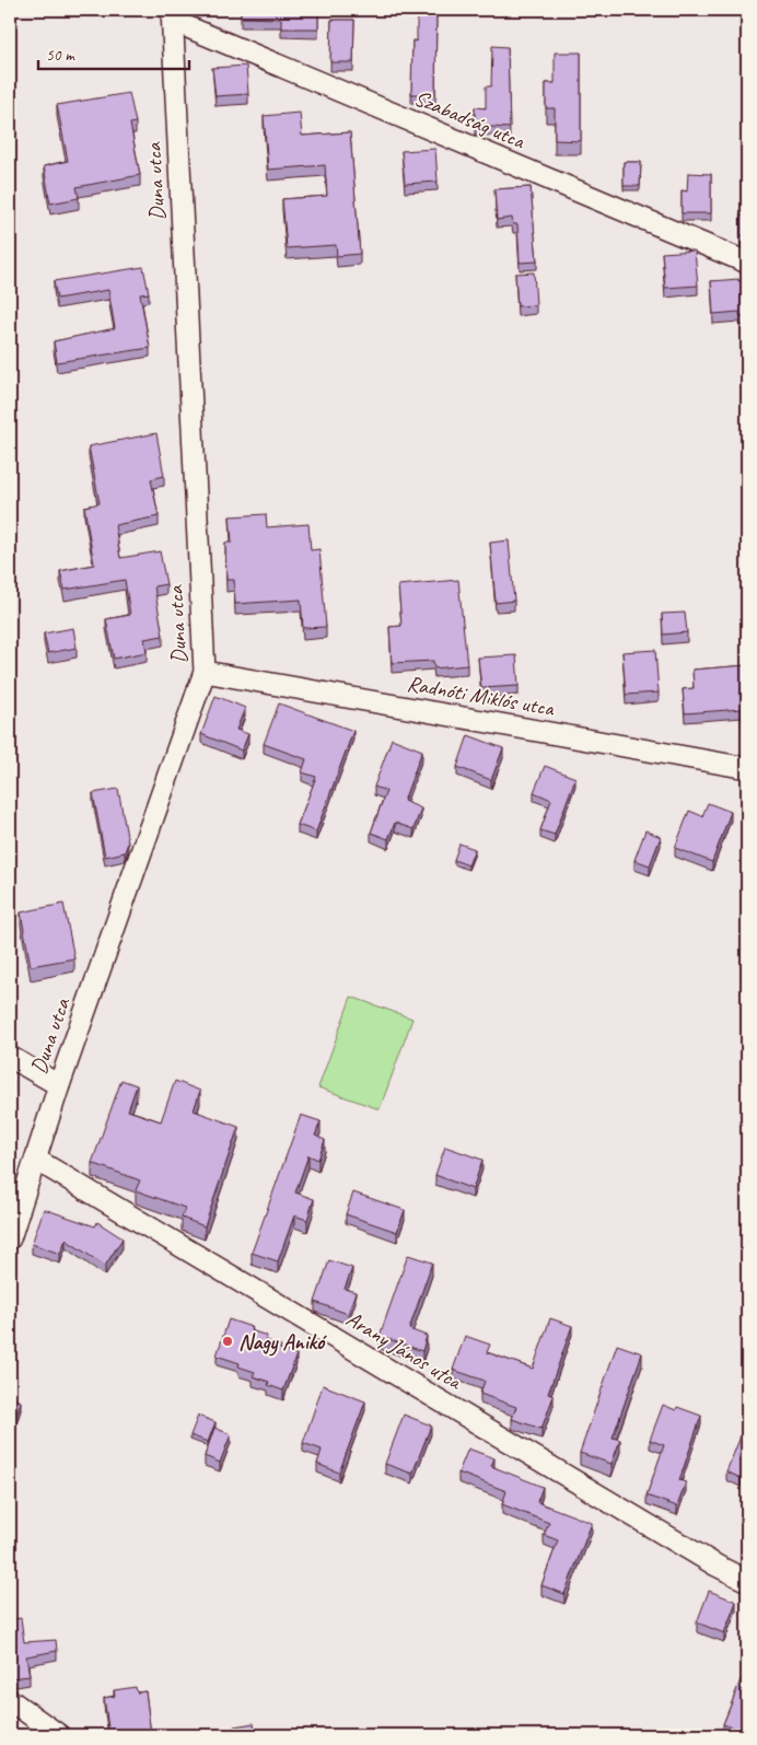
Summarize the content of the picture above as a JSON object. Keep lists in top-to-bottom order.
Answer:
{
  "streets": {
    "street": [
      "Szabadság utca",
      "Duna utca",
      "Radnóti Miklós utca",
      "Arany János utca"
    ]
  },
  "crossings": [
    ["Szabadság utca", "Duna utca"],
    ["Duna utca", "Radnóti Miklós utca"],
    ["Duna utca", "Arany János utca"]
  ],
  "places": ["Nagy Anikó"],
  "scale_bar": "50 m"
}
